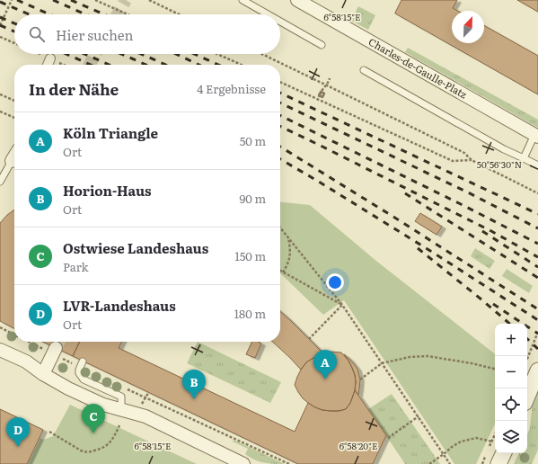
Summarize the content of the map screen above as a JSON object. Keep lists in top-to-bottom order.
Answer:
{
  "streets": {
    "street": ["Charles-de-Gaulle-Platz"]
  },
  "north": "top right",
  "page": {
    "search": "Hier suchen",
    "heading": ["In der Nähe", "4 Ergebnisse"],
    "list": [
      {
        "mark": "A",
        "name": "Köln Triangle",
        "note": "Ort",
        "value": "50 m"
      },
      {
        "mark": "B",
        "name": "Horion-Haus",
        "note": "Ort",
        "value": "90 m"
      },
      {
        "mark": "C",
        "name": "Ostwiese Landeshaus",
        "note": "Park",
        "value": "150 m"
      },
      {
        "mark": "D",
        "name": "LVR-Landeshaus",
        "note": "Ort",
        "value": "180 m"
      }
    ],
    "map_buttons": ["+", "−"],
    "pins": [
      "A",
      "B",
      "C",
      "D"
    ]
  },
  "coordinates": ["6°58'15\"E", "50°56'30\"N", "6°58'20\"E"]
}
